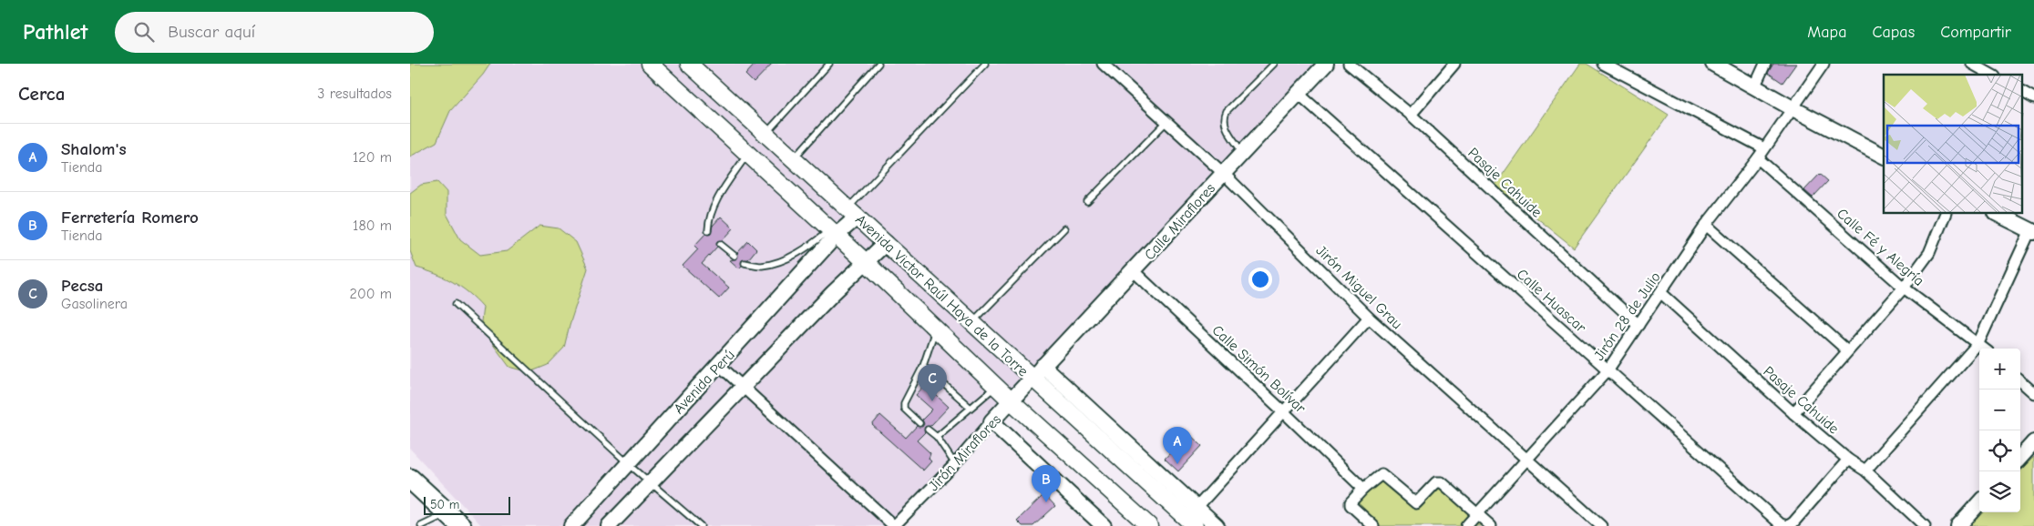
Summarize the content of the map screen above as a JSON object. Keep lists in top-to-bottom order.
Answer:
{
  "streets": {
    "main road": [
      "Calle Miraflores",
      "Avenida Victor Raúl Haya de la Torre",
      "Avenida Perú",
      "Jirón Miraflores"
    ],
    "street": [
      "Pasaje Cahuide",
      "Calle Fé y Alegría",
      "Jirón Miguel Grau",
      "Calle Huascar",
      "Jirón 28 de Julio",
      "Calle Simón Bolívar"
    ]
  },
  "crossings": [
    ["Pasaje Cahuide", "Jirón 28 de Julio"],
    ["Calle Miraflores", "Jirón Miguel Grau"],
    ["Calle Miraflores", "Avenida Victor Raúl Haya de la Torre"],
    ["Calle Miraflores", "Calle Huascar"],
    ["Calle Miraflores", "Calle Simón Bolívar"],
    ["Calle Miraflores", "Jirón Miraflores"],
    ["Calle Fé y Alegría", "Jirón 28 de Julio"],
    ["Jirón Miguel Grau", "Jirón 28 de Julio"],
    ["Avenida Victor Raúl Haya de la Torre", "Avenida Perú"],
    ["Avenida Victor Raúl Haya de la Torre", "Jirón Miraflores"],
    ["Calle Huascar", "Jirón 28 de Julio"]
  ],
  "scale_bar": "50 m",
  "page": {
    "header": "Pathlet",
    "search": "Buscar aquí",
    "nav": ["Mapa", "Capas", "Compartir"],
    "heading": ["Cerca", "3 resultados"],
    "list": [
      {
        "mark": "A",
        "name": "Shalom's",
        "note": "Tienda",
        "value": "120 m"
      },
      {
        "mark": "B",
        "name": "Ferretería Romero",
        "note": "Tienda",
        "value": "180 m"
      },
      {
        "mark": "C",
        "name": "Pecsa",
        "note": "Gasolinera",
        "value": "200 m"
      }
    ],
    "map_buttons": ["+", "−"],
    "pins": ["C", "A", "B"],
    "scale": "50 m"
  }
}
